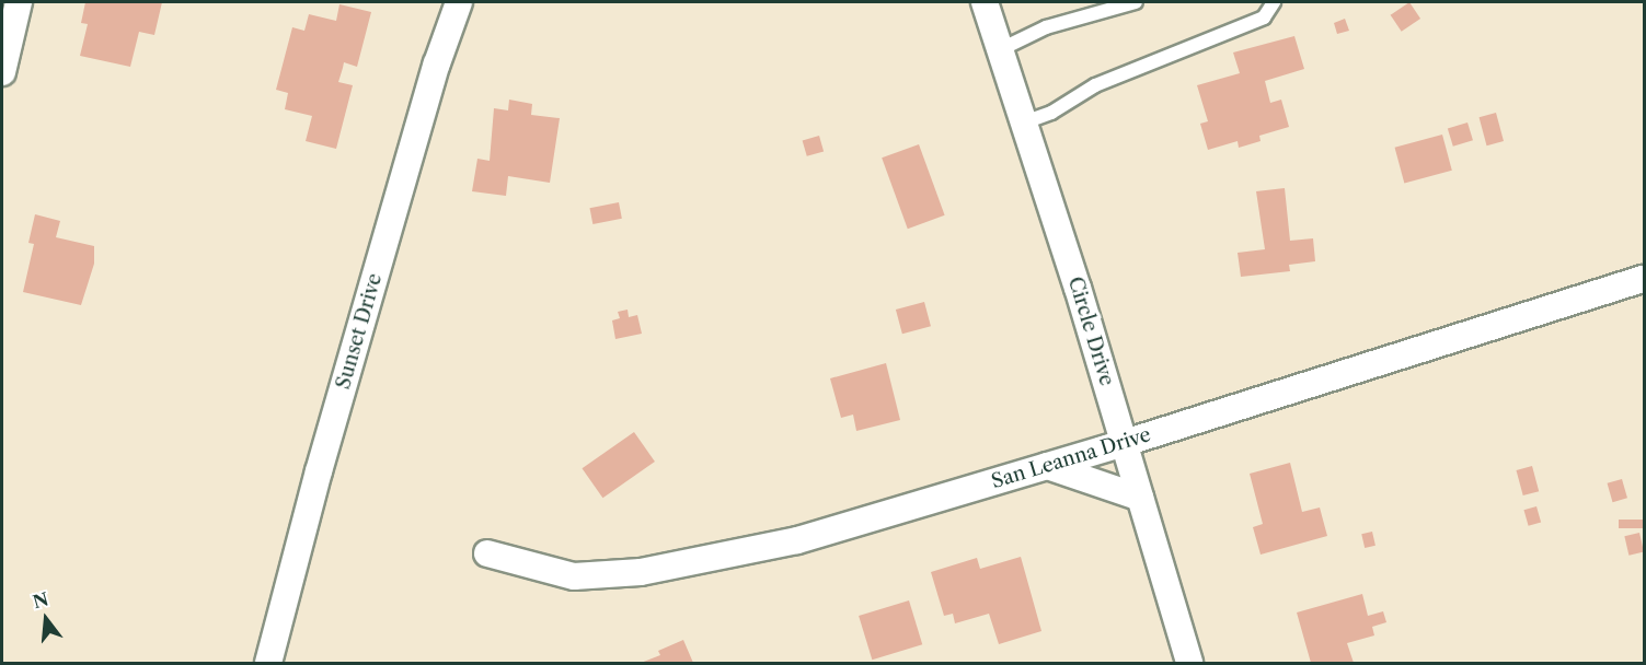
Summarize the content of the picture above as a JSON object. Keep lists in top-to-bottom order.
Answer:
{
  "streets": {
    "street": ["Sunset Drive", "Circle Drive", "San Leanna Drive"]
  },
  "crossings": [
    ["Circle Drive", "San Leanna Drive"]
  ],
  "north": "top"
}
